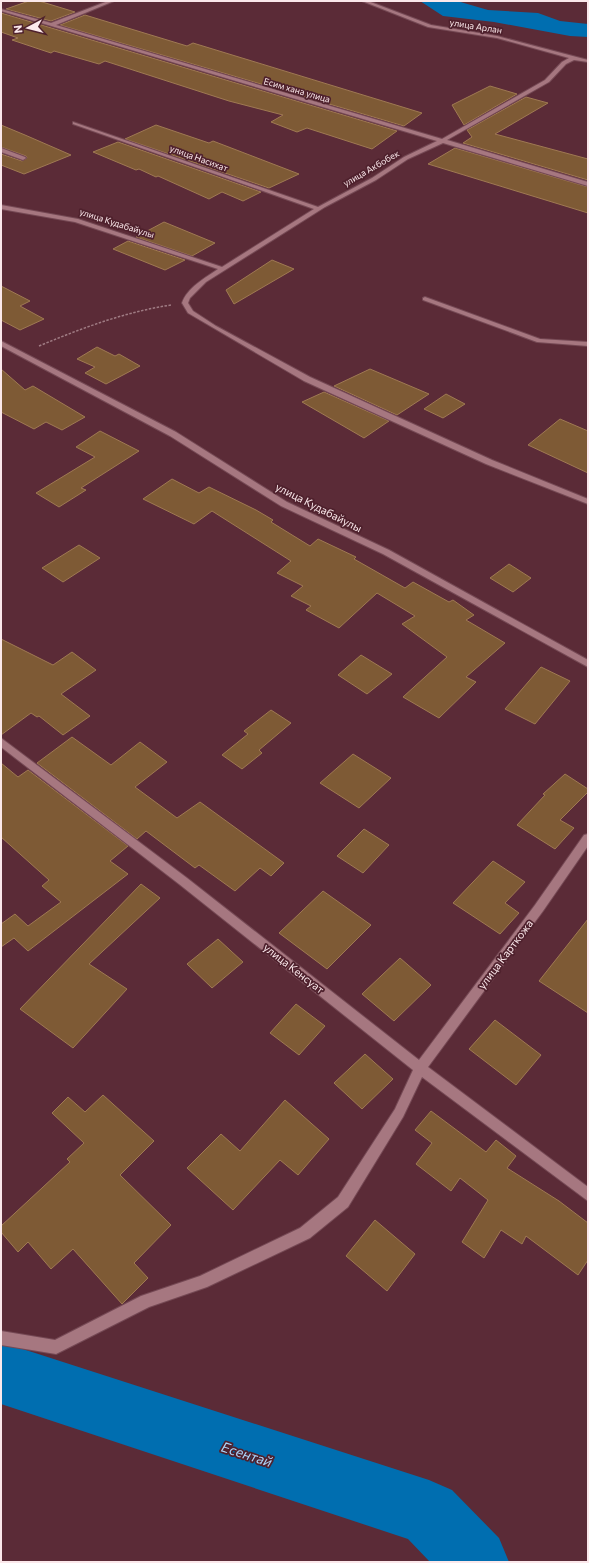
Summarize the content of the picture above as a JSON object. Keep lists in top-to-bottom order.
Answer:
{
  "streets": {
    "street": [
      "улица Арлан",
      "Есим хана улица",
      "улица Насихат",
      "улица Акбобек",
      "улица Кудабайулы",
      "улица Карткожа",
      "улица Кенсуат"
    ]
  },
  "crossings": [
    ["улица Арлан", "улица Акбобек"],
    ["Есим хана улица", "улица Акбобек"],
    ["улица Насихат", "улица Акбобек"],
    ["улица Акбобек", "улица Кудабайулы"],
    ["улица Карткожа", "улица Кенсуат"]
  ],
  "water": ["Есентай"],
  "north": "left"
}
